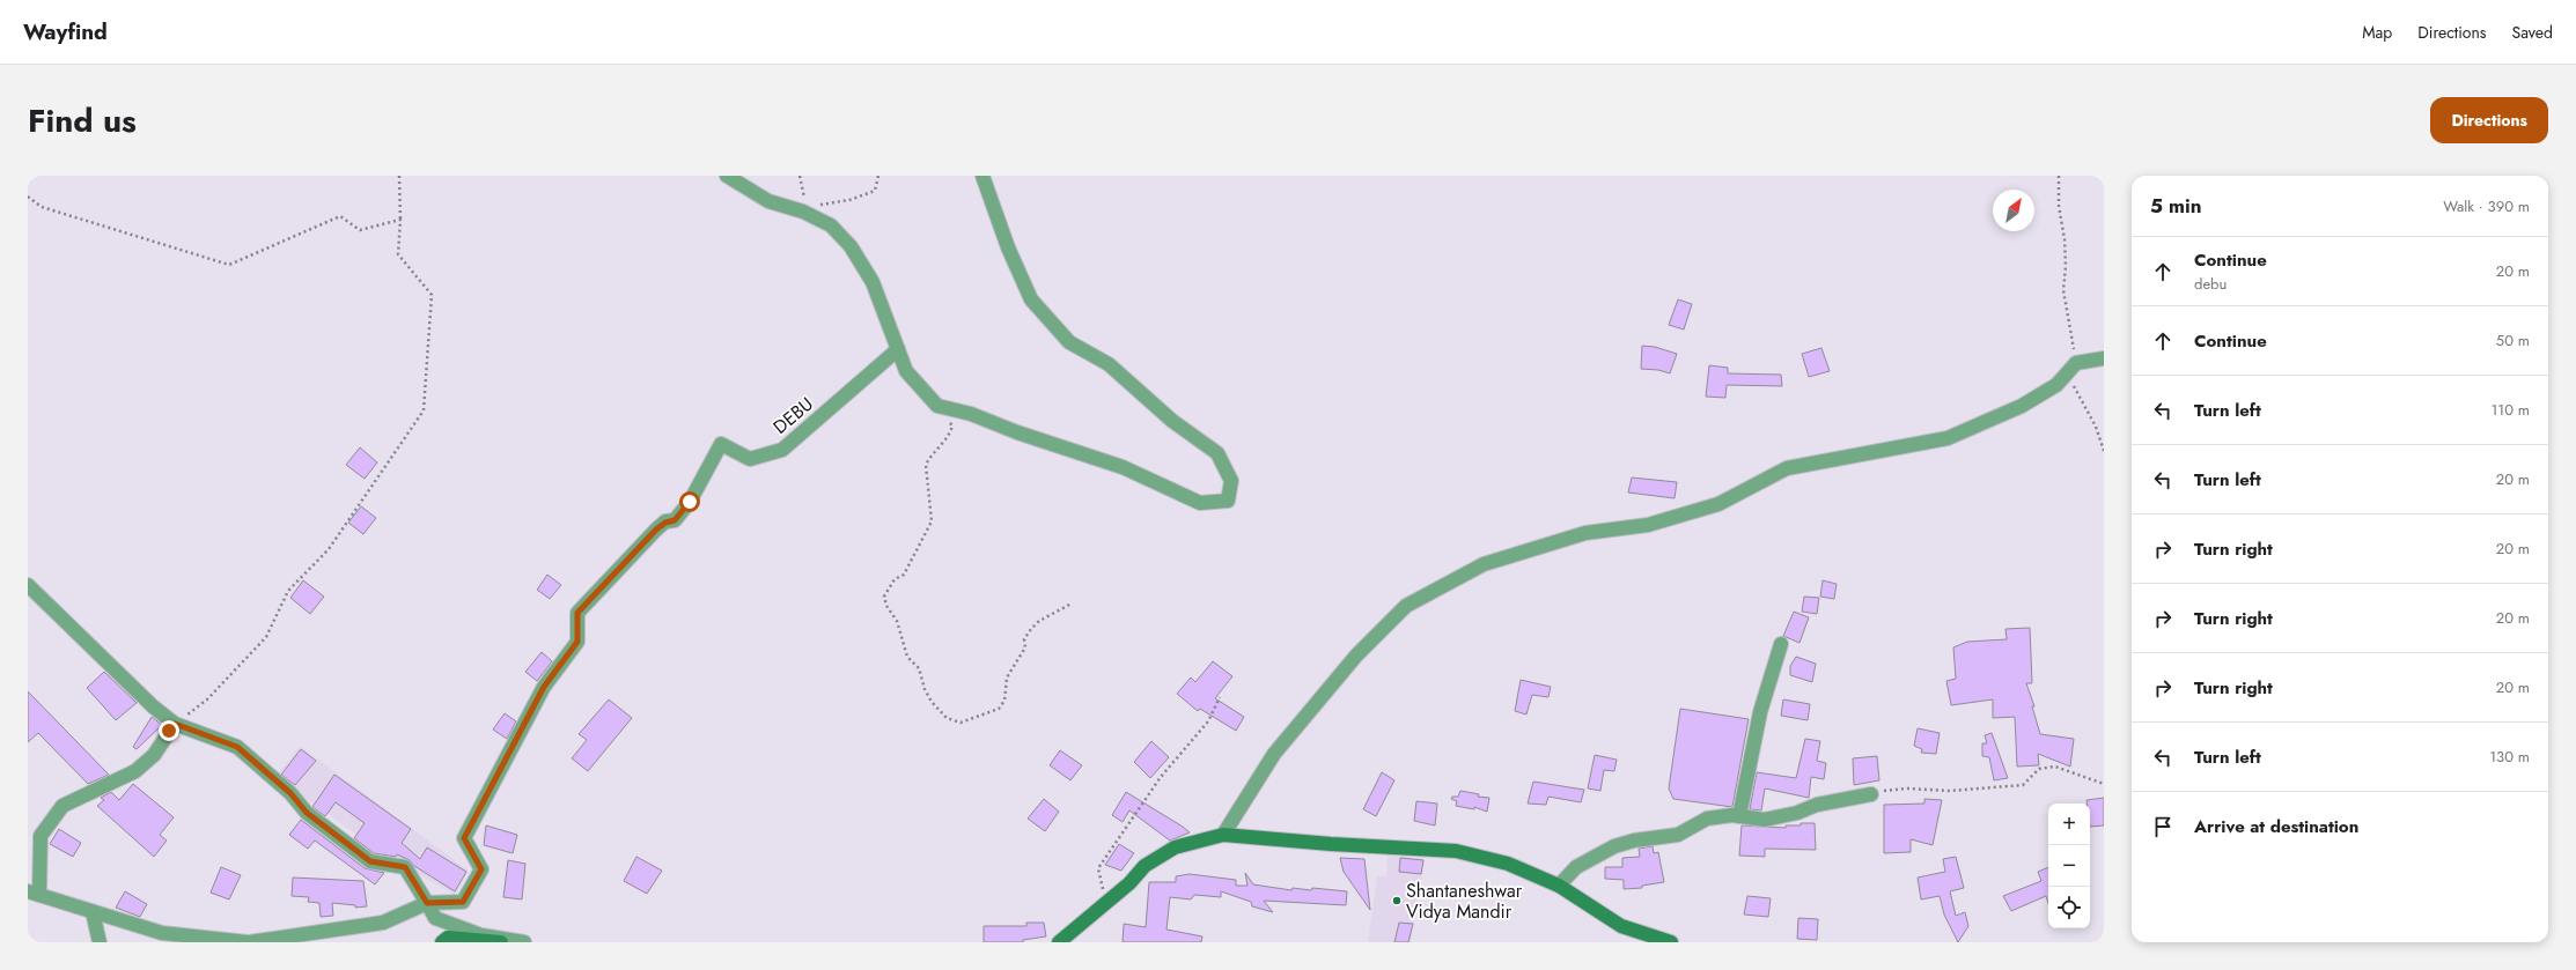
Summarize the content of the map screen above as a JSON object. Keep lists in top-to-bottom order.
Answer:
{
  "streets": {
    "street": ["DEBU"]
  },
  "places": ["Shantaneshwar Vidya Mandir"],
  "north": "top right",
  "page": {
    "header": "Wayfind",
    "nav": ["Map", "Directions", "Saved"],
    "title": "Find us",
    "buttons": "Directions",
    "heading": ["5 min", "Walk · 390 m"],
    "list": [
      ["Continue", "debu", "20 m"],
      ["Continue", "50 m"],
      ["Turn left", "110 m"],
      ["Turn left", "20 m"],
      ["Turn right", "20 m"],
      ["Turn right", "20 m"],
      ["Turn right", "20 m"],
      ["Turn left", "130 m"],
      "Arrive at destination"
    ],
    "map_buttons": ["+", "−"]
  }
}
